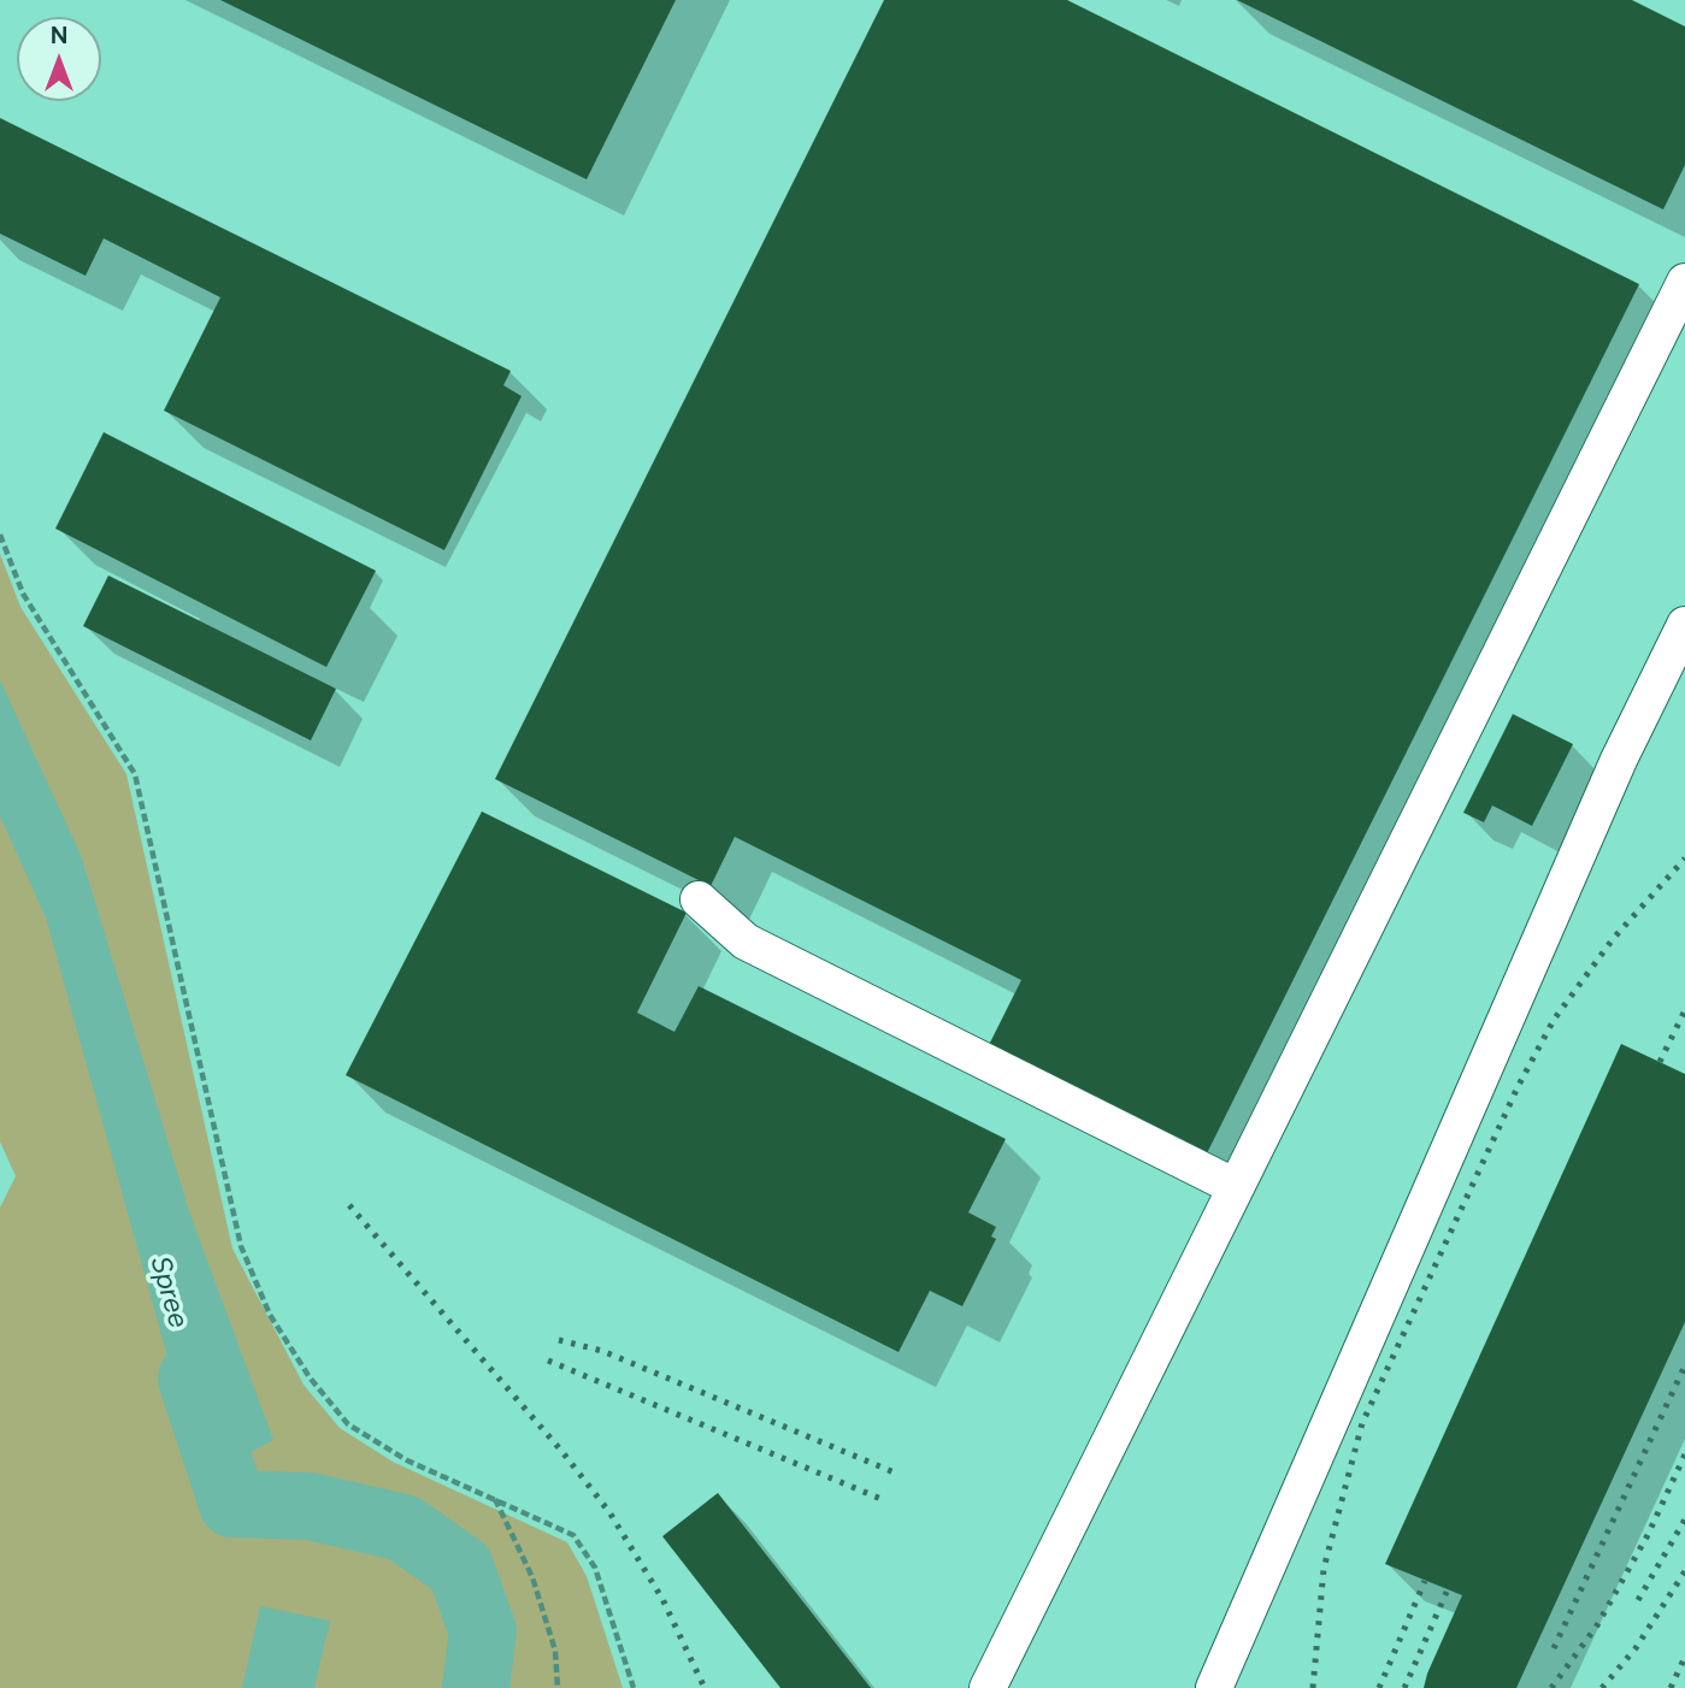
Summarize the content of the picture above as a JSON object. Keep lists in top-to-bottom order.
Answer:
{
  "water": ["Spree"],
  "north": "top"
}
